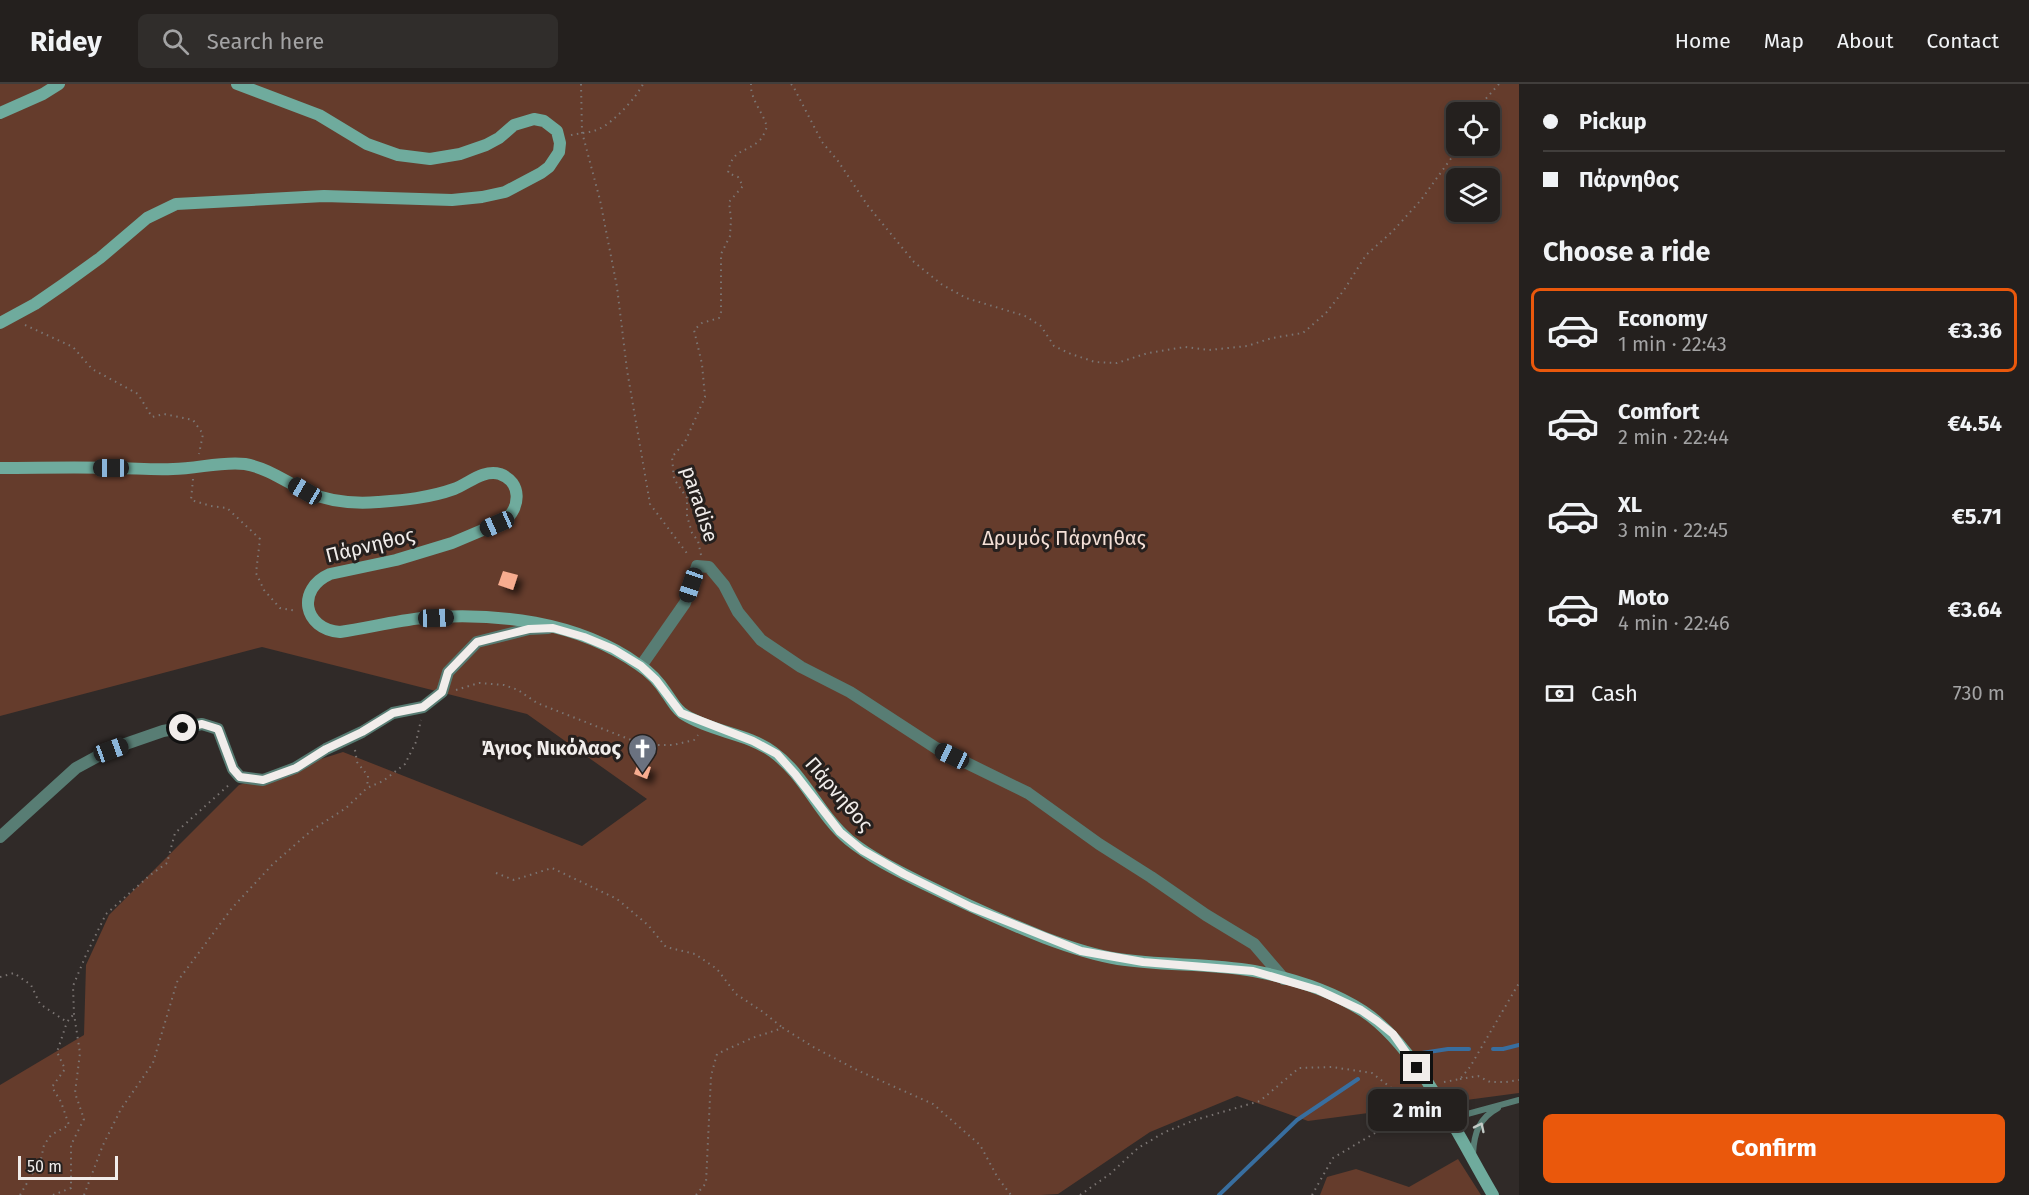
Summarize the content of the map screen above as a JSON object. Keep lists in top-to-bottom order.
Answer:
{
  "streets": {
    "main road": ["Πάρνηθος"],
    "path": ["paradise"]
  },
  "parks": ["Δρυμός Πάρνηθας"],
  "places": {
    "church": ["Άγιος Νικόλαος"]
  },
  "scale_bar": "50 m",
  "page": {
    "header": "Ridey",
    "search": "Search here",
    "nav": [
      "Home",
      "Map",
      "About",
      "Contact"
    ],
    "banner": ["Pickup", "Πάρνηθος"],
    "heading": "Choose a ride",
    "list": [
      {
        "name": "Economy",
        "note": "1 min · 22:43",
        "value": "€3.36"
      },
      {
        "name": "Comfort",
        "note": "2 min · 22:44",
        "value": "€4.54"
      },
      {
        "name": "XL",
        "note": "3 min · 22:45",
        "value": "€5.71"
      },
      {
        "name": "Moto",
        "note": "4 min · 22:46",
        "value": "€3.64"
      }
    ],
    "pay": ["Cash", "730 m"],
    "bubble": "2 min",
    "buttons": "Confirm",
    "scale": "50 m"
  }
}
